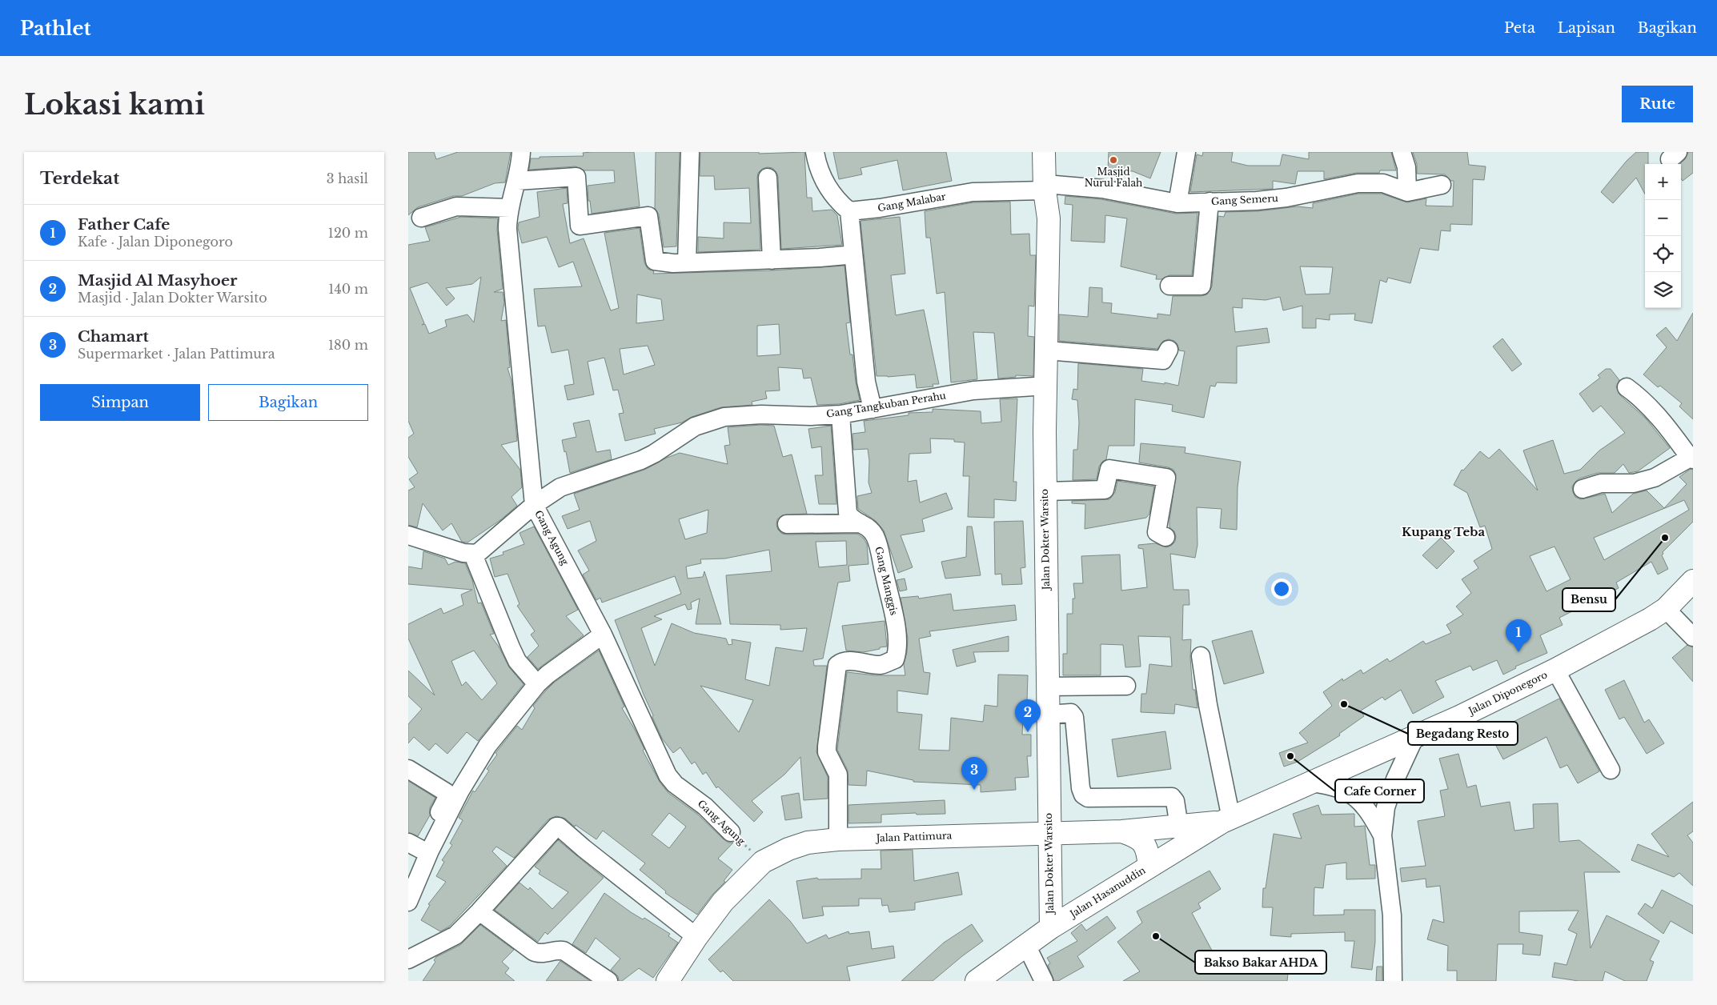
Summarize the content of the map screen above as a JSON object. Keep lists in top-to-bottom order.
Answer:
{
  "streets": {
    "main road": [
      "Jalan Dokter Warsito",
      "Jalan Diponegoro",
      "Jalan Pattimura",
      "Jalan Hasanuddin"
    ],
    "street": [
      "Gang Semeru",
      "Gang Malabar",
      "Gang Tangkuban Perahu",
      "Gang Agung",
      "Gang Manggis"
    ]
  },
  "crossings": [
    ["Gang Semeru", "Gang Malabar"],
    ["Gang Semeru", "Jalan Dokter Warsito"],
    ["Gang Malabar", "Jalan Dokter Warsito"],
    ["Gang Tangkuban Perahu", "Gang Agung"],
    ["Gang Tangkuban Perahu", "Jalan Dokter Warsito"],
    ["Gang Tangkuban Perahu", "Gang Manggis"],
    ["Gang Agung", "Jalan Pattimura"],
    ["Jalan Dokter Warsito", "Jalan Pattimura"],
    ["Jalan Dokter Warsito", "Jalan Hasanuddin"],
    ["Gang Manggis", "Jalan Pattimura"],
    ["Jalan Diponegoro", "Jalan Pattimura"],
    ["Jalan Diponegoro", "Jalan Hasanuddin"],
    ["Jalan Pattimura", "Jalan Hasanuddin"]
  ],
  "districts": ["Kupang Teba"],
  "places": [
    "Masjid Nurul Falah",
    "Bensu",
    "Begadang Resto",
    "Cafe Corner",
    "Bakso Bakar AHDA"
  ],
  "page": {
    "header": "Pathlet",
    "nav": ["Peta", "Lapisan", "Bagikan"],
    "buttons": [
      "Rute",
      ["Simpan", "Bagikan"]
    ],
    "title": "Lokasi kami",
    "heading": ["Terdekat", "3 hasil"],
    "map_buttons": ["+", "−"],
    "list": [
      {
        "mark": "1",
        "name": "Father Cafe",
        "note": "Kafe · Jalan Diponegoro",
        "value": "120 m"
      },
      {
        "mark": "2",
        "name": "Masjid Al Masyhoer",
        "note": "Masjid · Jalan Dokter Warsito",
        "value": "140 m"
      },
      {
        "mark": "3",
        "name": "Chamart",
        "note": "Supermarket · Jalan Pattimura",
        "value": "180 m"
      }
    ],
    "pins": ["1", "2", "3"]
  }
}
